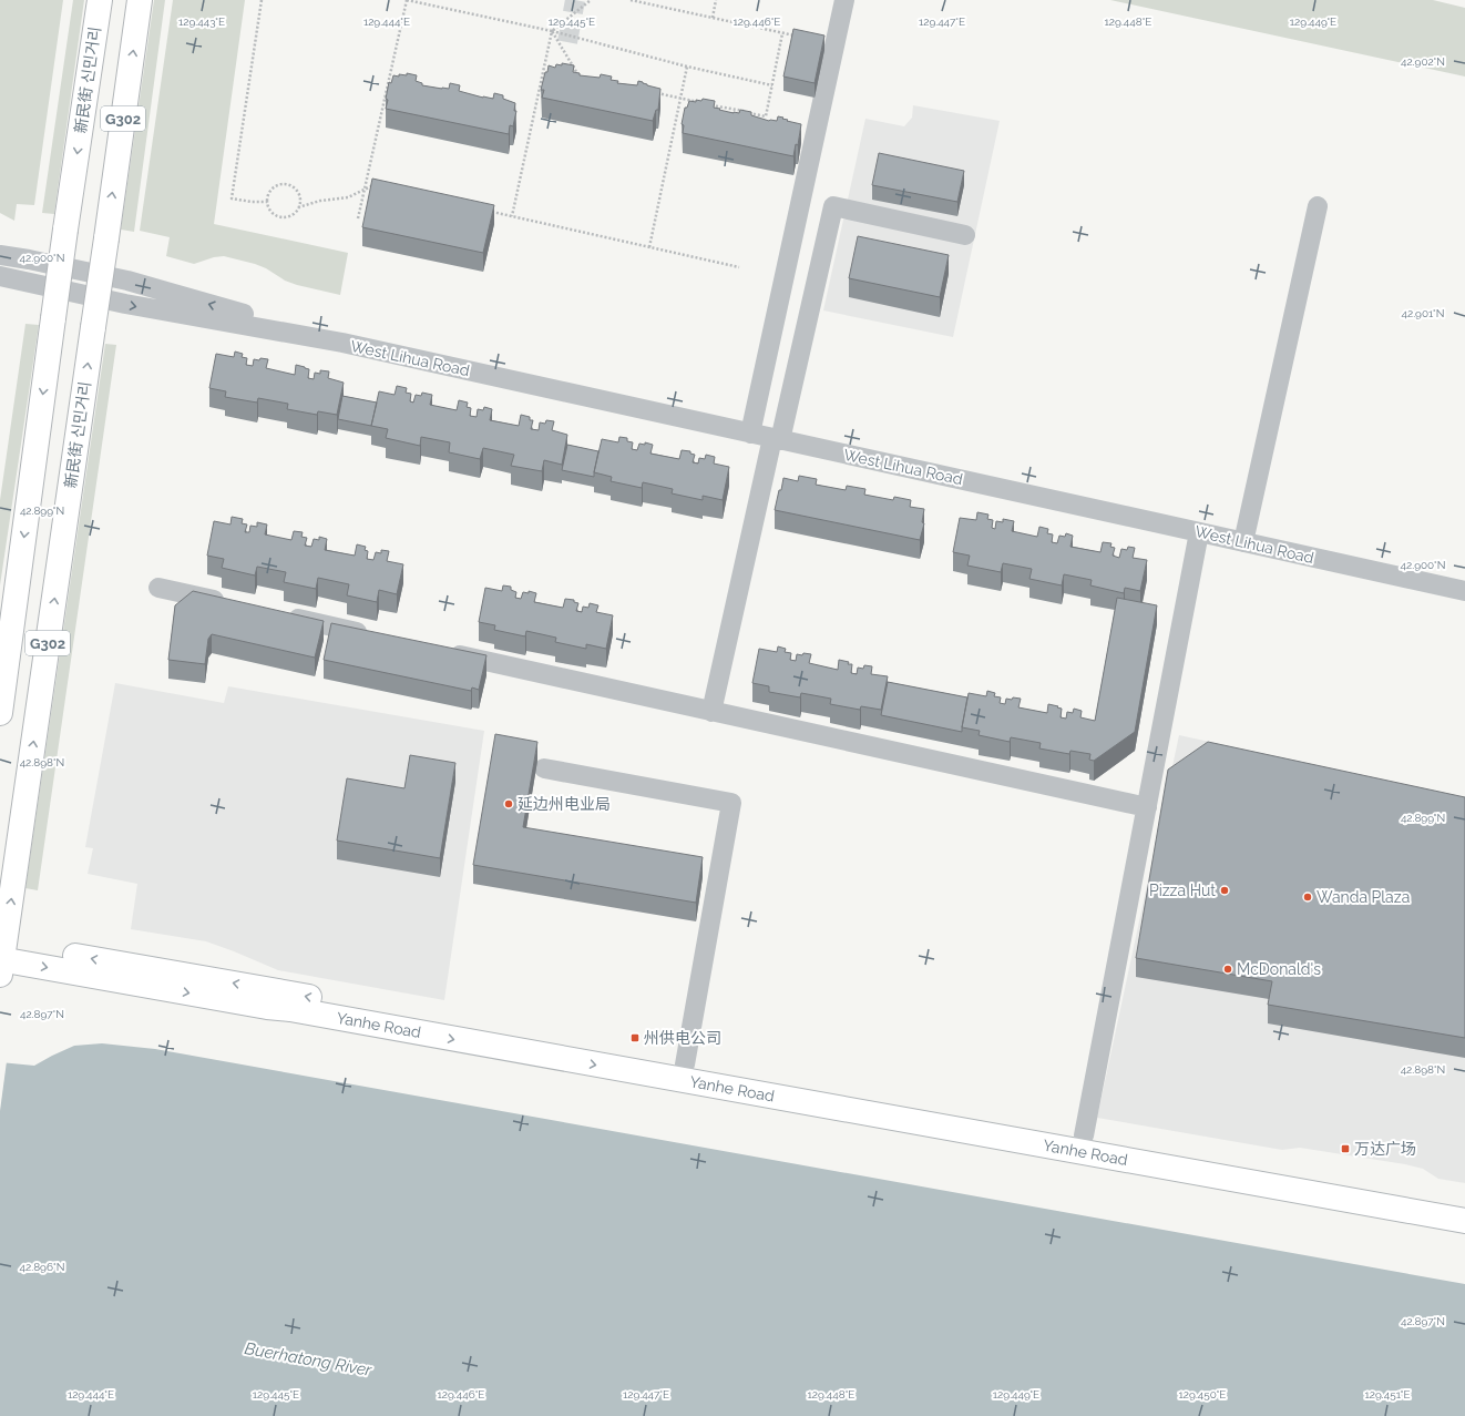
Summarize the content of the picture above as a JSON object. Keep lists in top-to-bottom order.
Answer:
{
  "streets": {
    "main road": ["新民街 신민거리", "G302", "Yanhe Road"],
    "street": ["West Lihua Road"]
  },
  "crossings": [
    ["新民街 신민거리", "Yanhe Road"]
  ],
  "water": ["Buerhatong River"],
  "places": {
    "other": [
      "延边州电业局",
      "Pizza Hut",
      "Wanda Plaza",
      "McDonald's"
    ],
    "transit": ["州供电公司", "万达广场"]
  },
  "coordinates": [
    "129.443°E",
    "129.444°E",
    "129.445°E",
    "129.446°E",
    "129.447°E",
    "129.448°E",
    "129.449°E",
    "42.902°N",
    "42.900°N",
    "42.901°N",
    "42.899°N",
    "42.898°N",
    "42.897°N",
    "42.896°N",
    "129.450°E",
    "129.451°E"
  ]
}
